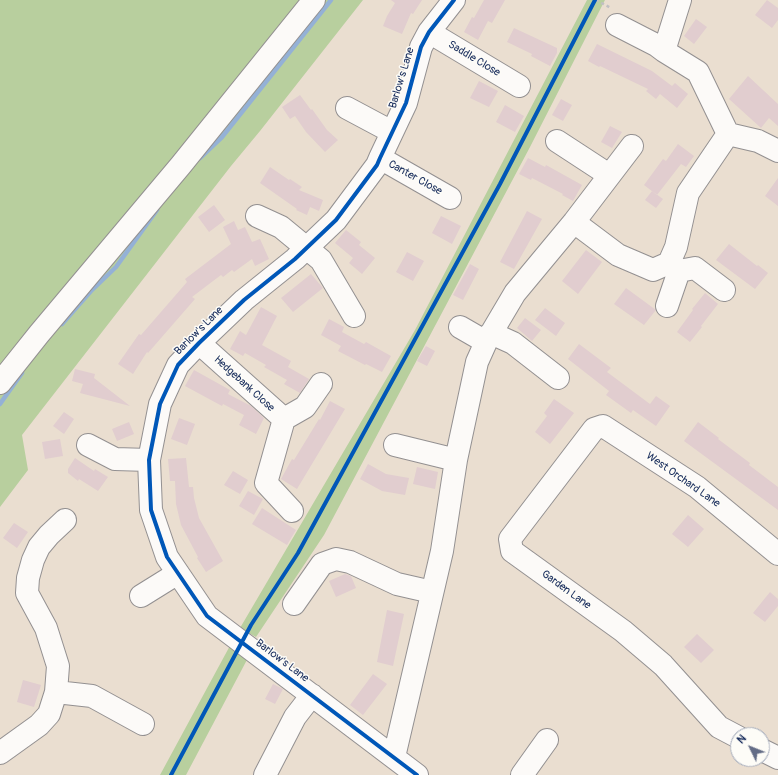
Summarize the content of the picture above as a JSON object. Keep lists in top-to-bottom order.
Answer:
{
  "streets": {
    "street": [
      "Saddle Close",
      "Barlow's Lane",
      "Canter Close",
      "Hedgebank Close",
      "West Orchard Lane",
      "Garden Lane"
    ]
  },
  "crossings": [
    ["Saddle Close", "Barlow's Lane"],
    ["Barlow's Lane", "Canter Close"],
    ["Barlow's Lane", "Hedgebank Close"],
    ["West Orchard Lane", "Garden Lane"]
  ],
  "north": "top left"
}
